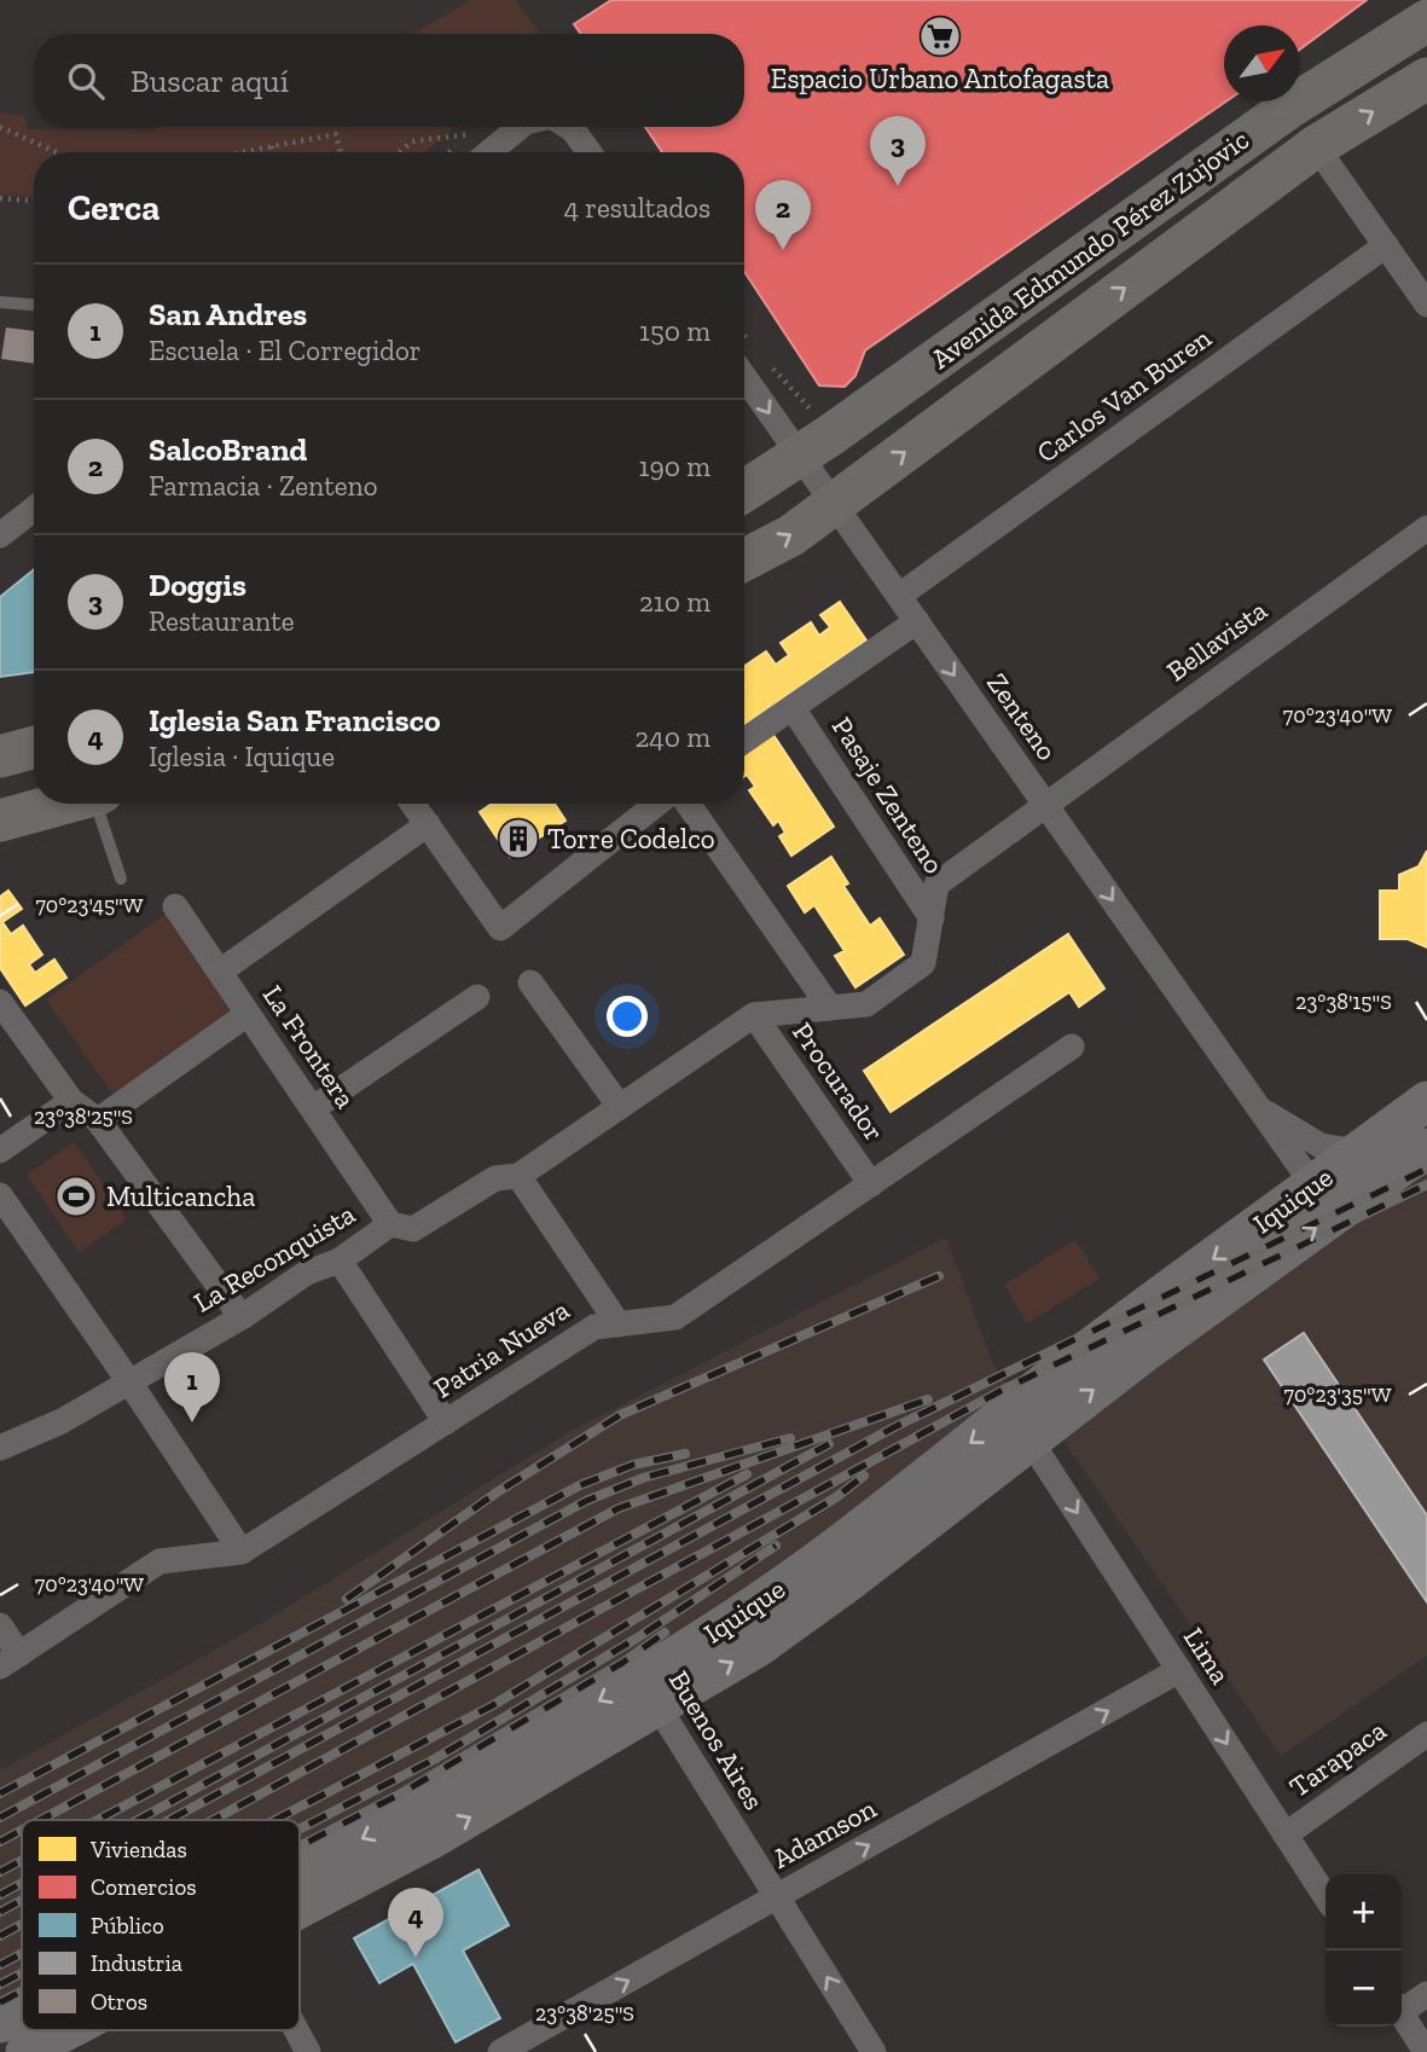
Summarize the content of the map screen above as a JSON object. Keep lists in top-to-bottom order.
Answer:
{
  "streets": {
    "highway": ["Avenida Edmundo Pérez Zujovic"],
    "main road": ["Iquique"],
    "street": [
      "Carlos Van Buren",
      "Bellavista",
      "Zenteno",
      "Pasaje Zenteno",
      "La Frontera",
      "Procurador",
      "La Reconquista",
      "Patria Nueva",
      "Lima",
      "Buenos Aires",
      "Tarapaca",
      "Adamson"
    ]
  },
  "crossings": [
    ["Avenida Edmundo Pérez Zujovic", "Zenteno"],
    ["Carlos Van Buren", "Zenteno"],
    ["Bellavista", "Zenteno"],
    ["Bellavista", "La Reconquista"],
    ["Zenteno", "Iquique"],
    ["Zenteno", "La Reconquista"],
    ["Pasaje Zenteno", "La Reconquista"],
    ["La Frontera", "La Reconquista"],
    ["Procurador", "La Reconquista"],
    ["Procurador", "Patria Nueva"],
    ["Iquique", "Lima"],
    ["Iquique", "Buenos Aires"],
    ["Lima", "Tarapaca"],
    ["Lima", "Adamson"],
    ["Buenos Aires", "Adamson"]
  ],
  "one_way": [
    "Zenteno",
    "Lima",
    "Buenos Aires",
    "Adamson"
  ],
  "places": {
    "supermarket": ["Espacio Urbano Antofagasta"],
    "building": ["Torre Codelco"],
    "sports": ["Multicancha"]
  },
  "legend": [
    "Viviendas",
    "Comercios",
    "Público",
    "Industria",
    "Otros"
  ],
  "north": "top right",
  "page": {
    "search": "Buscar aquí",
    "pins": [
      "3",
      "2",
      "1",
      "4"
    ],
    "heading": ["Cerca", "4 resultados"],
    "list": [
      {
        "mark": "1",
        "name": "San Andres",
        "note": "Escuela · El Corregidor",
        "value": "150 m"
      },
      {
        "mark": "2",
        "name": "SalcoBrand",
        "note": "Farmacia · Zenteno",
        "value": "190 m"
      },
      {
        "mark": "3",
        "name": "Doggis",
        "note": "Restaurante",
        "value": "210 m"
      },
      {
        "mark": "4",
        "name": "Iglesia San Francisco",
        "note": "Iglesia · Iquique",
        "value": "240 m"
      }
    ],
    "map_buttons": ["+", "−"]
  },
  "coordinates": [
    "70°23'40\"W",
    "70°23'45\"W",
    "23°38'15\"S",
    "23°38'25\"S",
    "70°23'35\"W"
  ]
}
